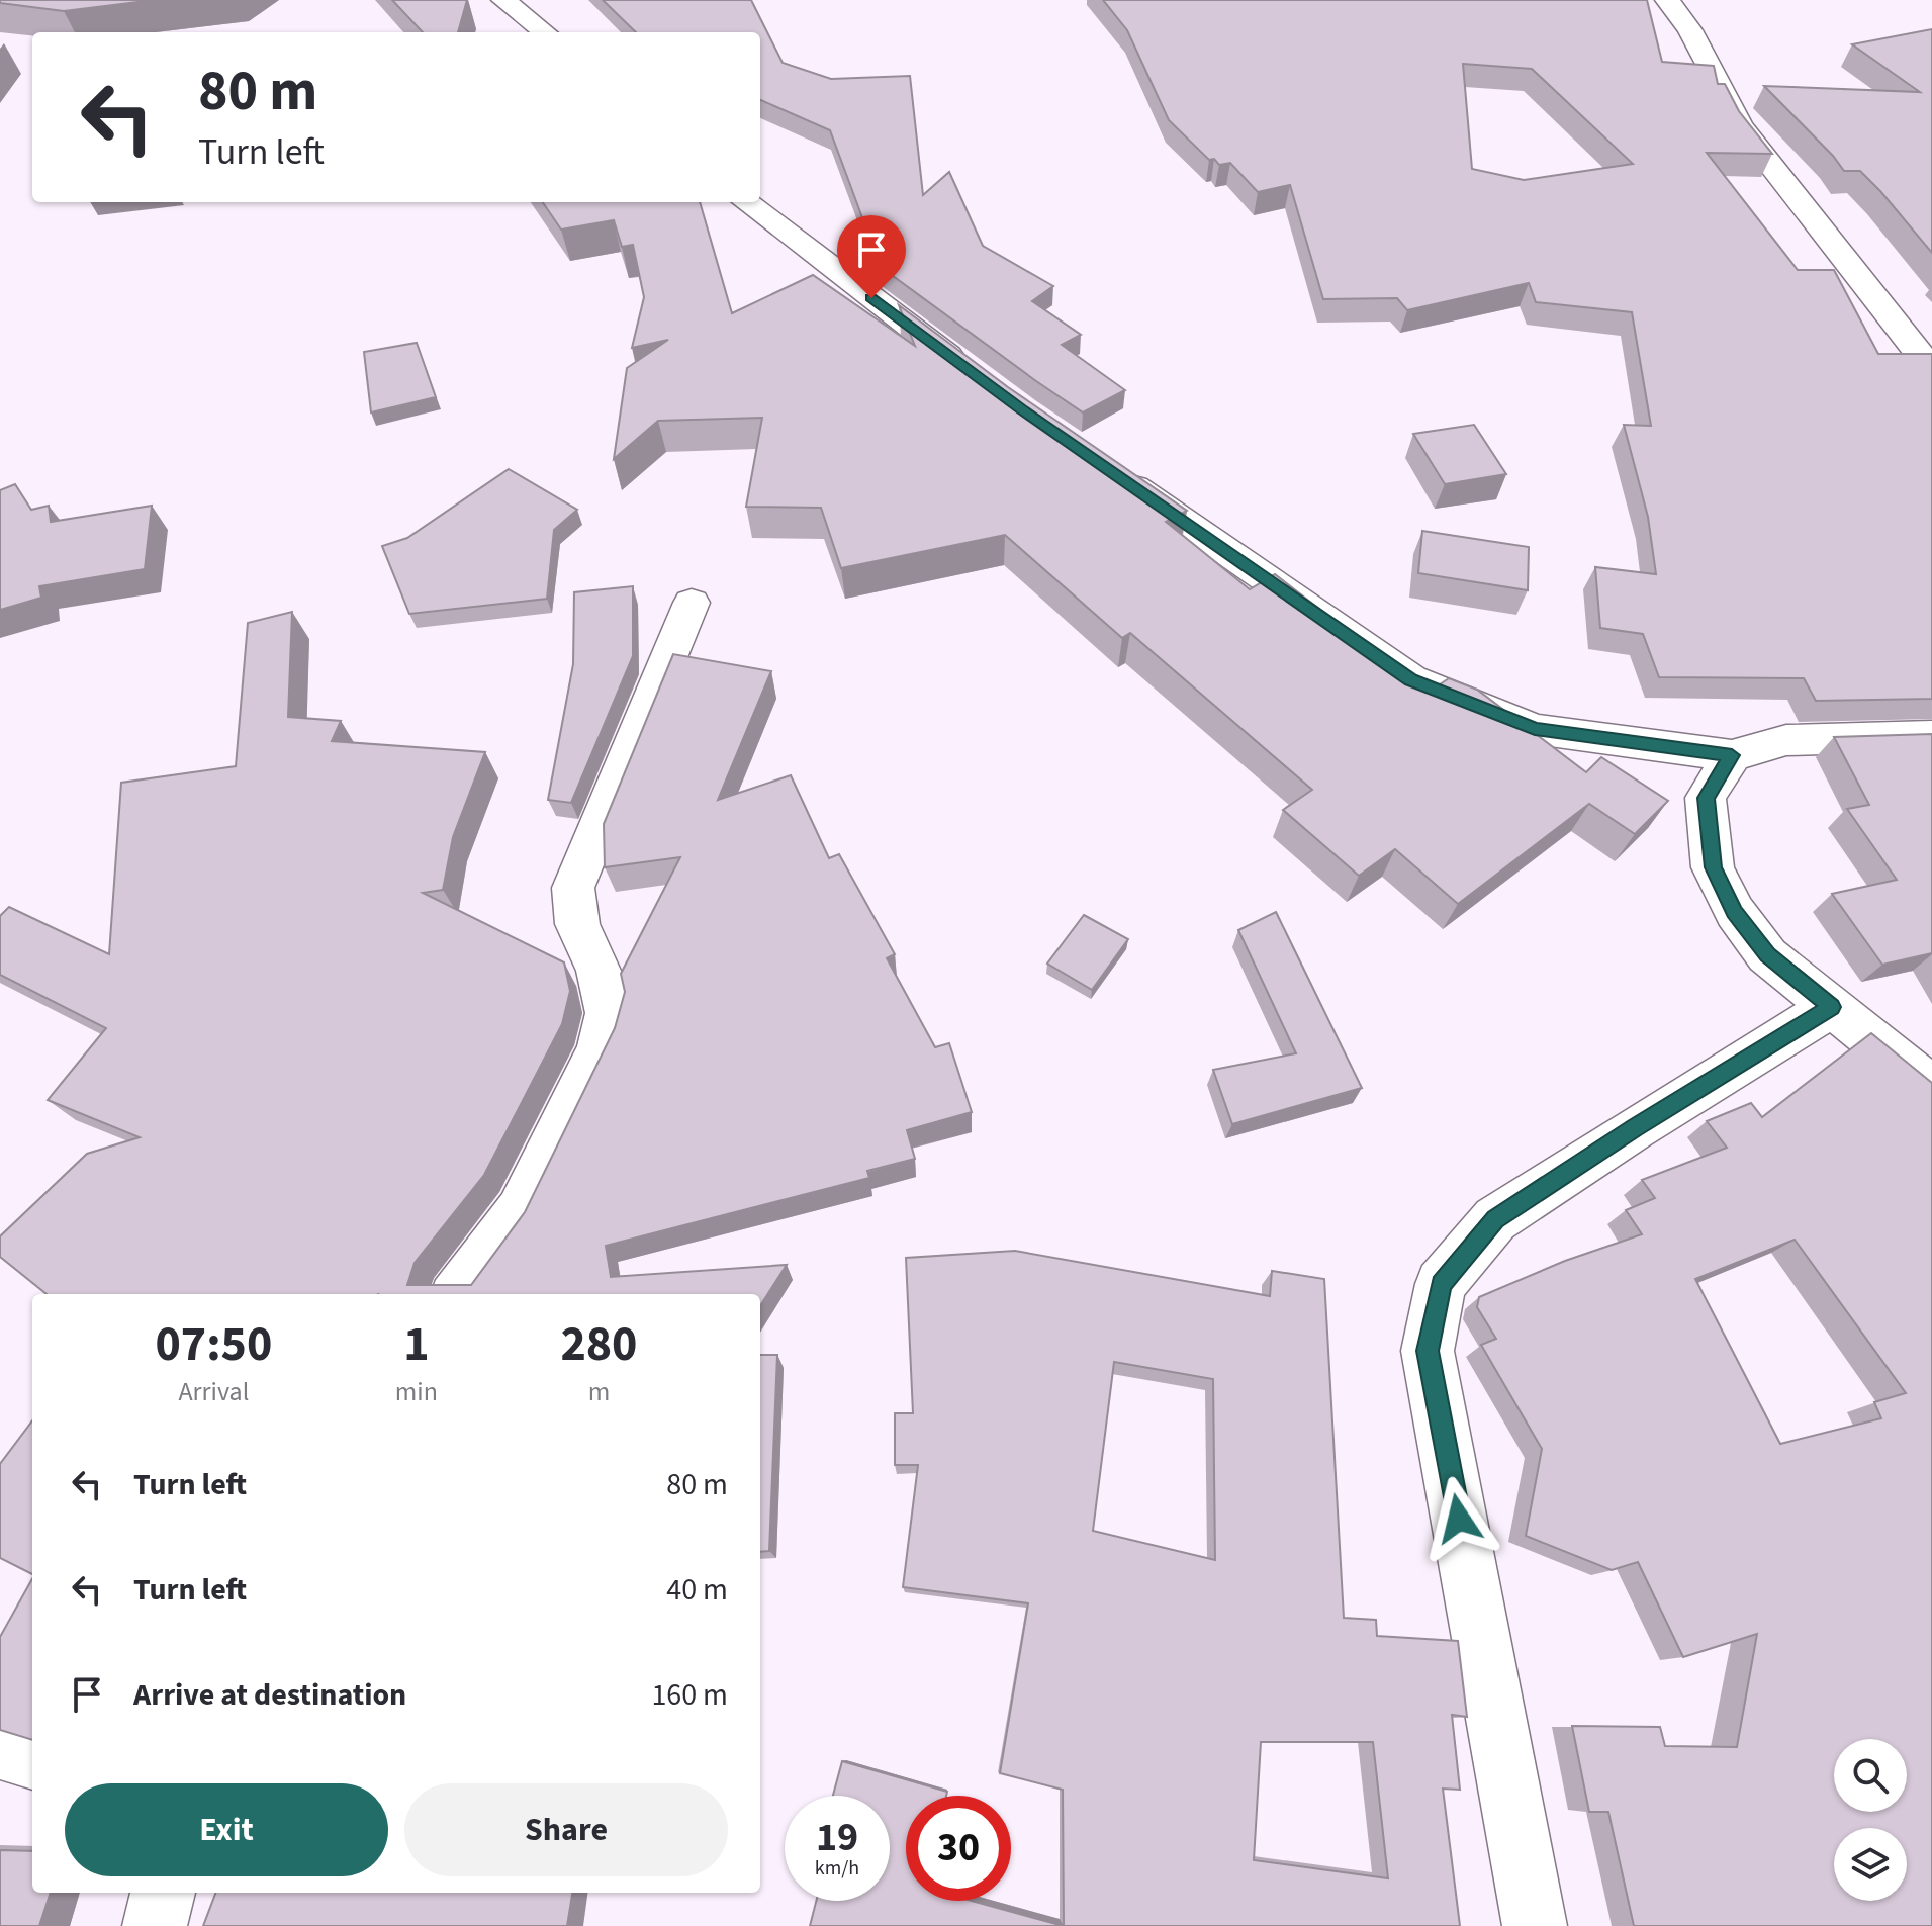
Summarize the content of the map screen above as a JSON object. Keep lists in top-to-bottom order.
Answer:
{
  "page": {
    "turn": ["80 m", "Turn left"],
    "eta": [
      "07:50",
      "Arrival",
      "1",
      "min",
      "280",
      "m"
    ],
    "list": [
      {
        "name": "Turn left",
        "value": "80 m"
      },
      {
        "name": "Turn left",
        "value": "40 m"
      },
      {
        "name": "Arrive at destination",
        "value": "160 m"
      }
    ],
    "buttons": ["Exit", "Share"],
    "speed": "19 km/h",
    "limit": "30"
  }
}
